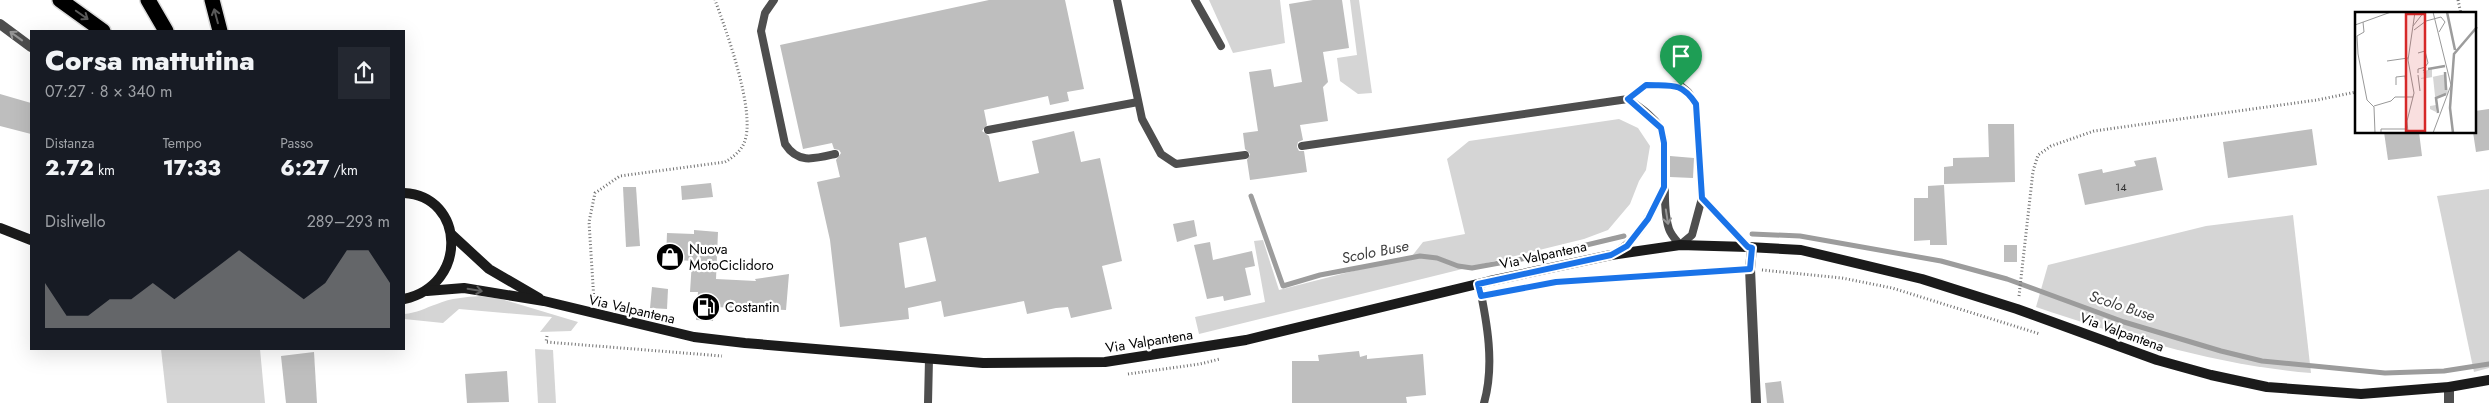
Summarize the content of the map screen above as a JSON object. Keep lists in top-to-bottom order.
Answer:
{
  "streets": {
    "street": ["Via Valpantena"]
  },
  "water": ["Scolo Buse"],
  "places": {
    "shop": ["Nuova MotoCiclidoro"],
    "fuel station": ["Costantin"]
  },
  "house_numbers": ["14"],
  "page": {
    "heading": ["Corsa mattutina", "07:27 · 8 × 340 m"],
    "stats": [
      ["Distanza", "2.72 km"],
      ["Tempo", "17:33"],
      ["Passo", "6:27 /km"]
    ],
    "chart": ["Dislivello", "289–293 m"]
  }
}
